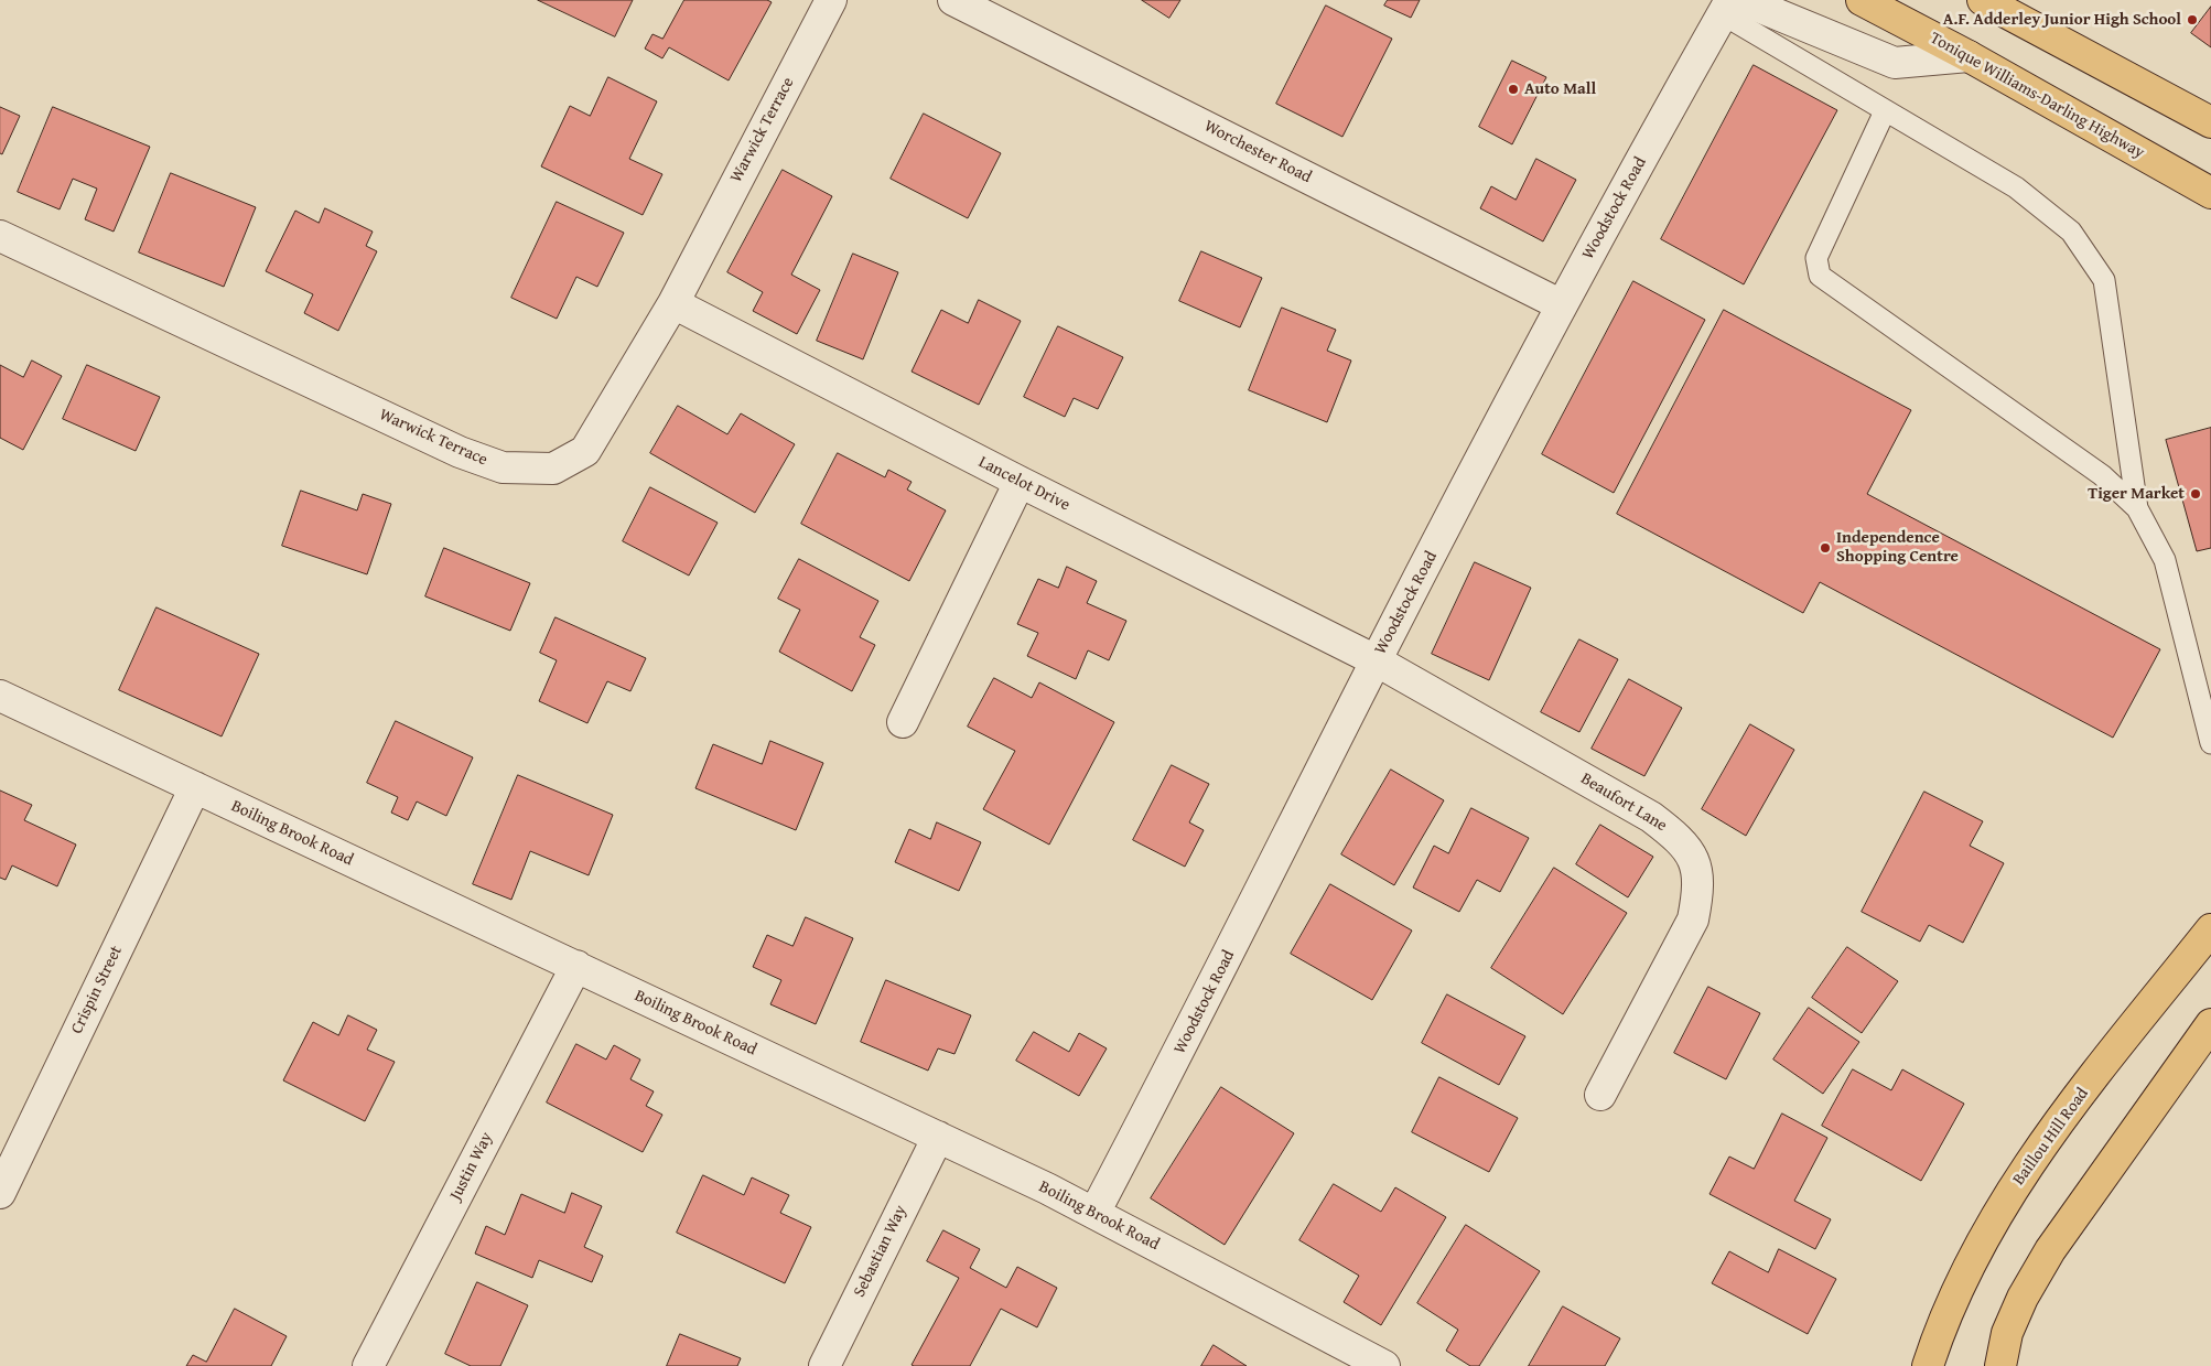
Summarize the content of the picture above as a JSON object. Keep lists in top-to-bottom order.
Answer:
{
  "streets": {
    "main road": ["Tonique Williams-Darling Highway", "Baillou Hill Road"],
    "street": [
      "Warwick Terrace",
      "Worchester Road",
      "Woodstock Road",
      "Lancelot Drive",
      "Beaufort Lane",
      "Boiling Brook Road",
      "Crispin Street",
      "Justin Way",
      "Sebastian Way"
    ]
  },
  "crossings": [
    ["Warwick Terrace", "Lancelot Drive"],
    ["Worchester Road", "Woodstock Road"],
    ["Woodstock Road", "Lancelot Drive"],
    ["Woodstock Road", "Beaufort Lane"],
    ["Woodstock Road", "Boiling Brook Road"],
    ["Lancelot Drive", "Beaufort Lane"],
    ["Boiling Brook Road", "Crispin Street"],
    ["Boiling Brook Road", "Justin Way"],
    ["Boiling Brook Road", "Sebastian Way"]
  ],
  "places": [
    "A.F. Adderley Junior High School",
    "Auto Mall",
    "Tiger Market",
    "Independence Shopping Centre"
  ]
}
